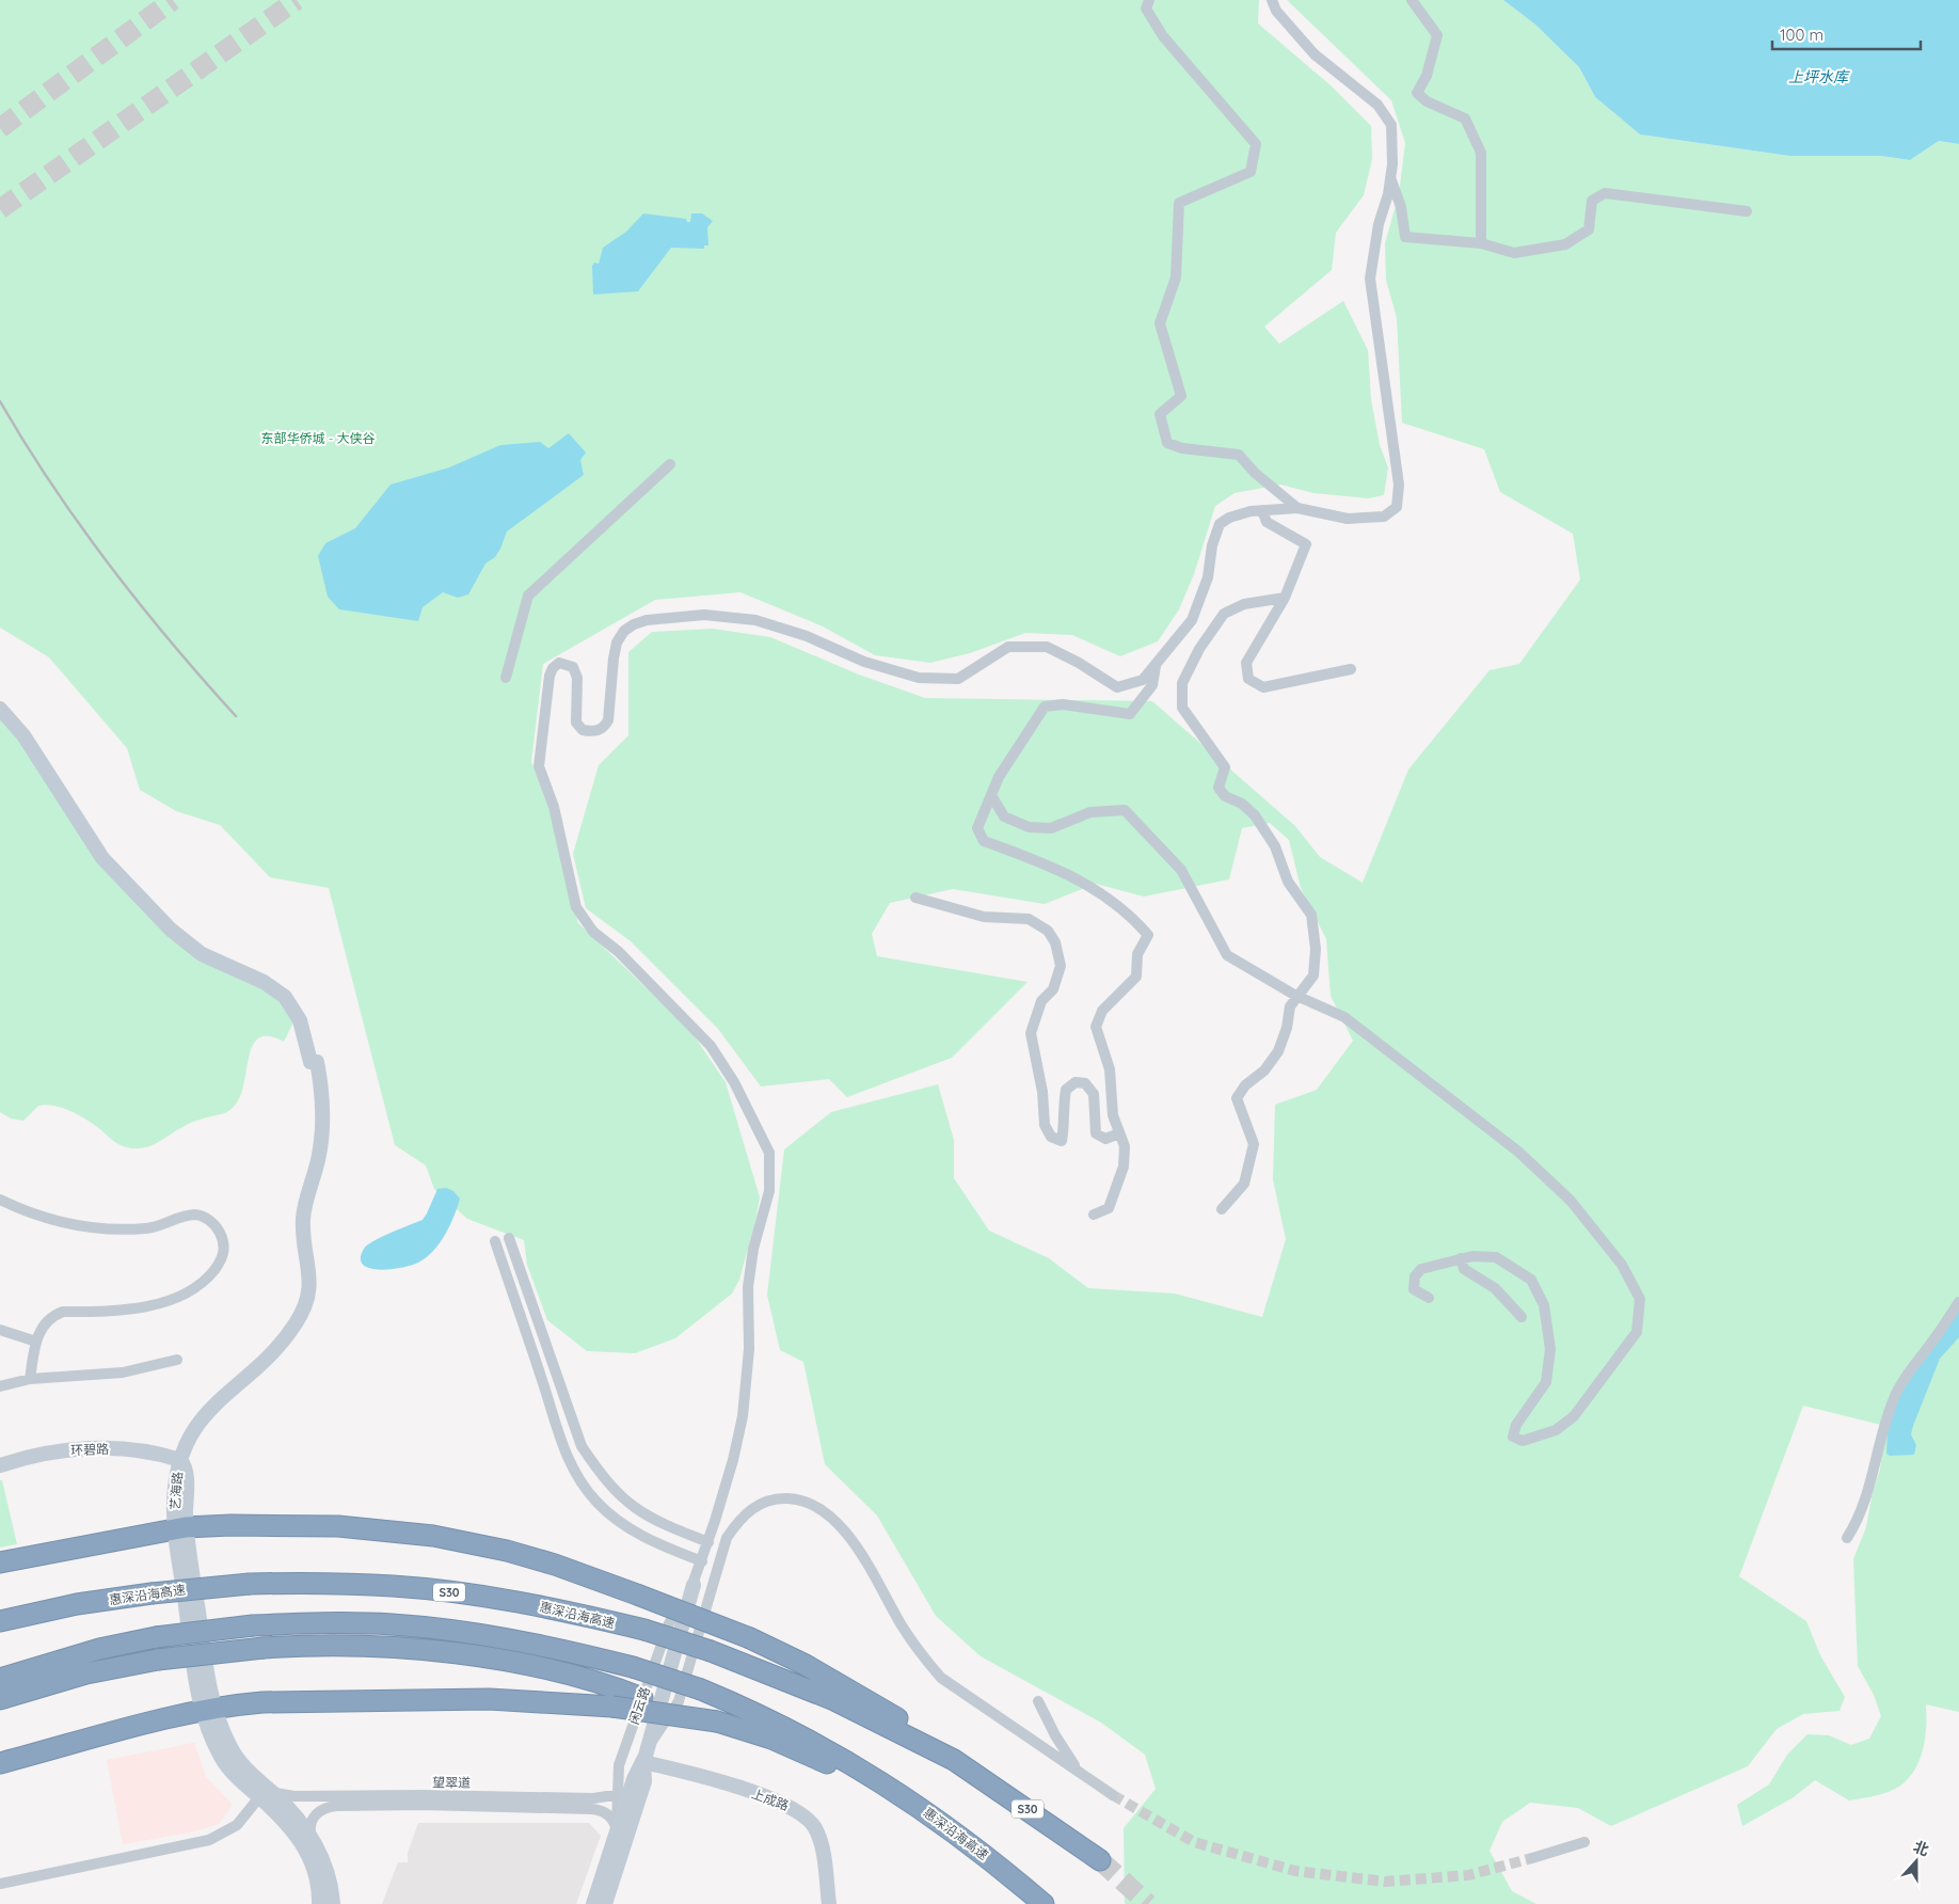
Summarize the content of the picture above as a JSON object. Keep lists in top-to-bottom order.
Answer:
{
  "streets": {
    "highway": ["S30", "惠深沿海高速"],
    "street": [
      "环碧路",
      "艺海路",
      "闲云路",
      "望翠道",
      "上成路"
    ]
  },
  "crossings": [
    ["环碧路", "艺海路"],
    ["艺海路", "望翠道"],
    ["闲云路", "望翠道"],
    ["闲云路", "上成路"]
  ],
  "water": ["上坪水库"],
  "parks": ["东部华侨城 - 大侠谷"],
  "scale_bar": "100 m",
  "north": "top"
}
